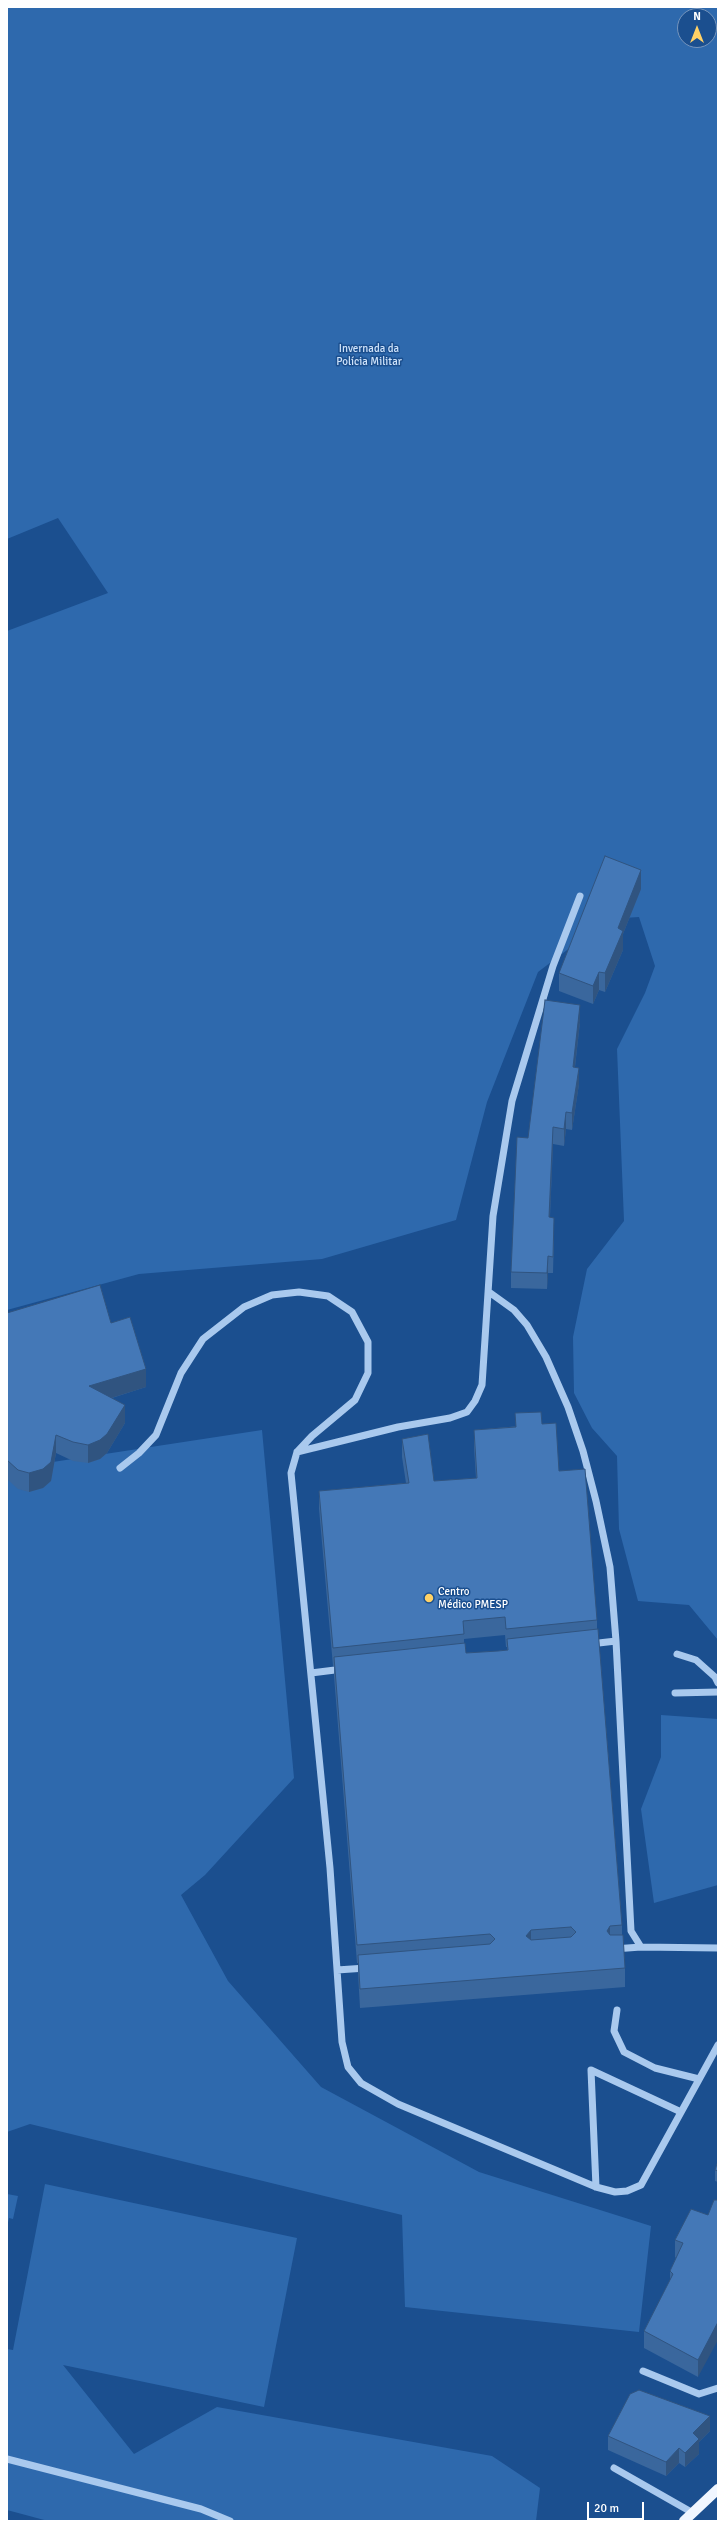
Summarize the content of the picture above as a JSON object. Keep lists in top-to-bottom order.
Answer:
{
  "parks": ["Invernada da Polícia Militar"],
  "places": ["Centro Médico PMESP"],
  "scale_bar": "20 m",
  "north": "top"
}
